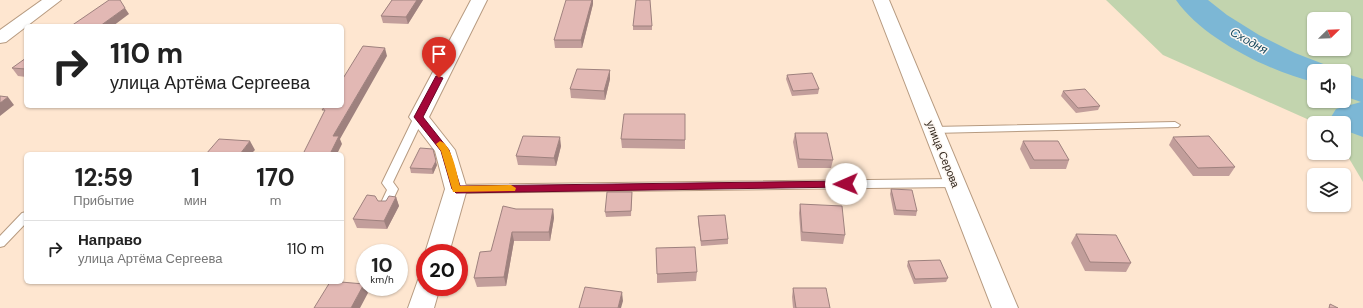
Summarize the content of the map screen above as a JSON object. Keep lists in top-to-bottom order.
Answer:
{
  "streets": {
    "street": ["улица Серова"]
  },
  "water": ["Сходня"],
  "north": "top right",
  "page": {
    "turn": ["110 m", "улица Артёма Сергеева"],
    "eta": [
      "12:59",
      "Прибытие",
      "1",
      "мин",
      "170",
      "m"
    ],
    "list": [
      {
        "name": "Направо",
        "note": "улица Артёма Сергеева",
        "value": "110 m"
      }
    ],
    "speed": "10 km/h",
    "limit": "20"
  }
}
